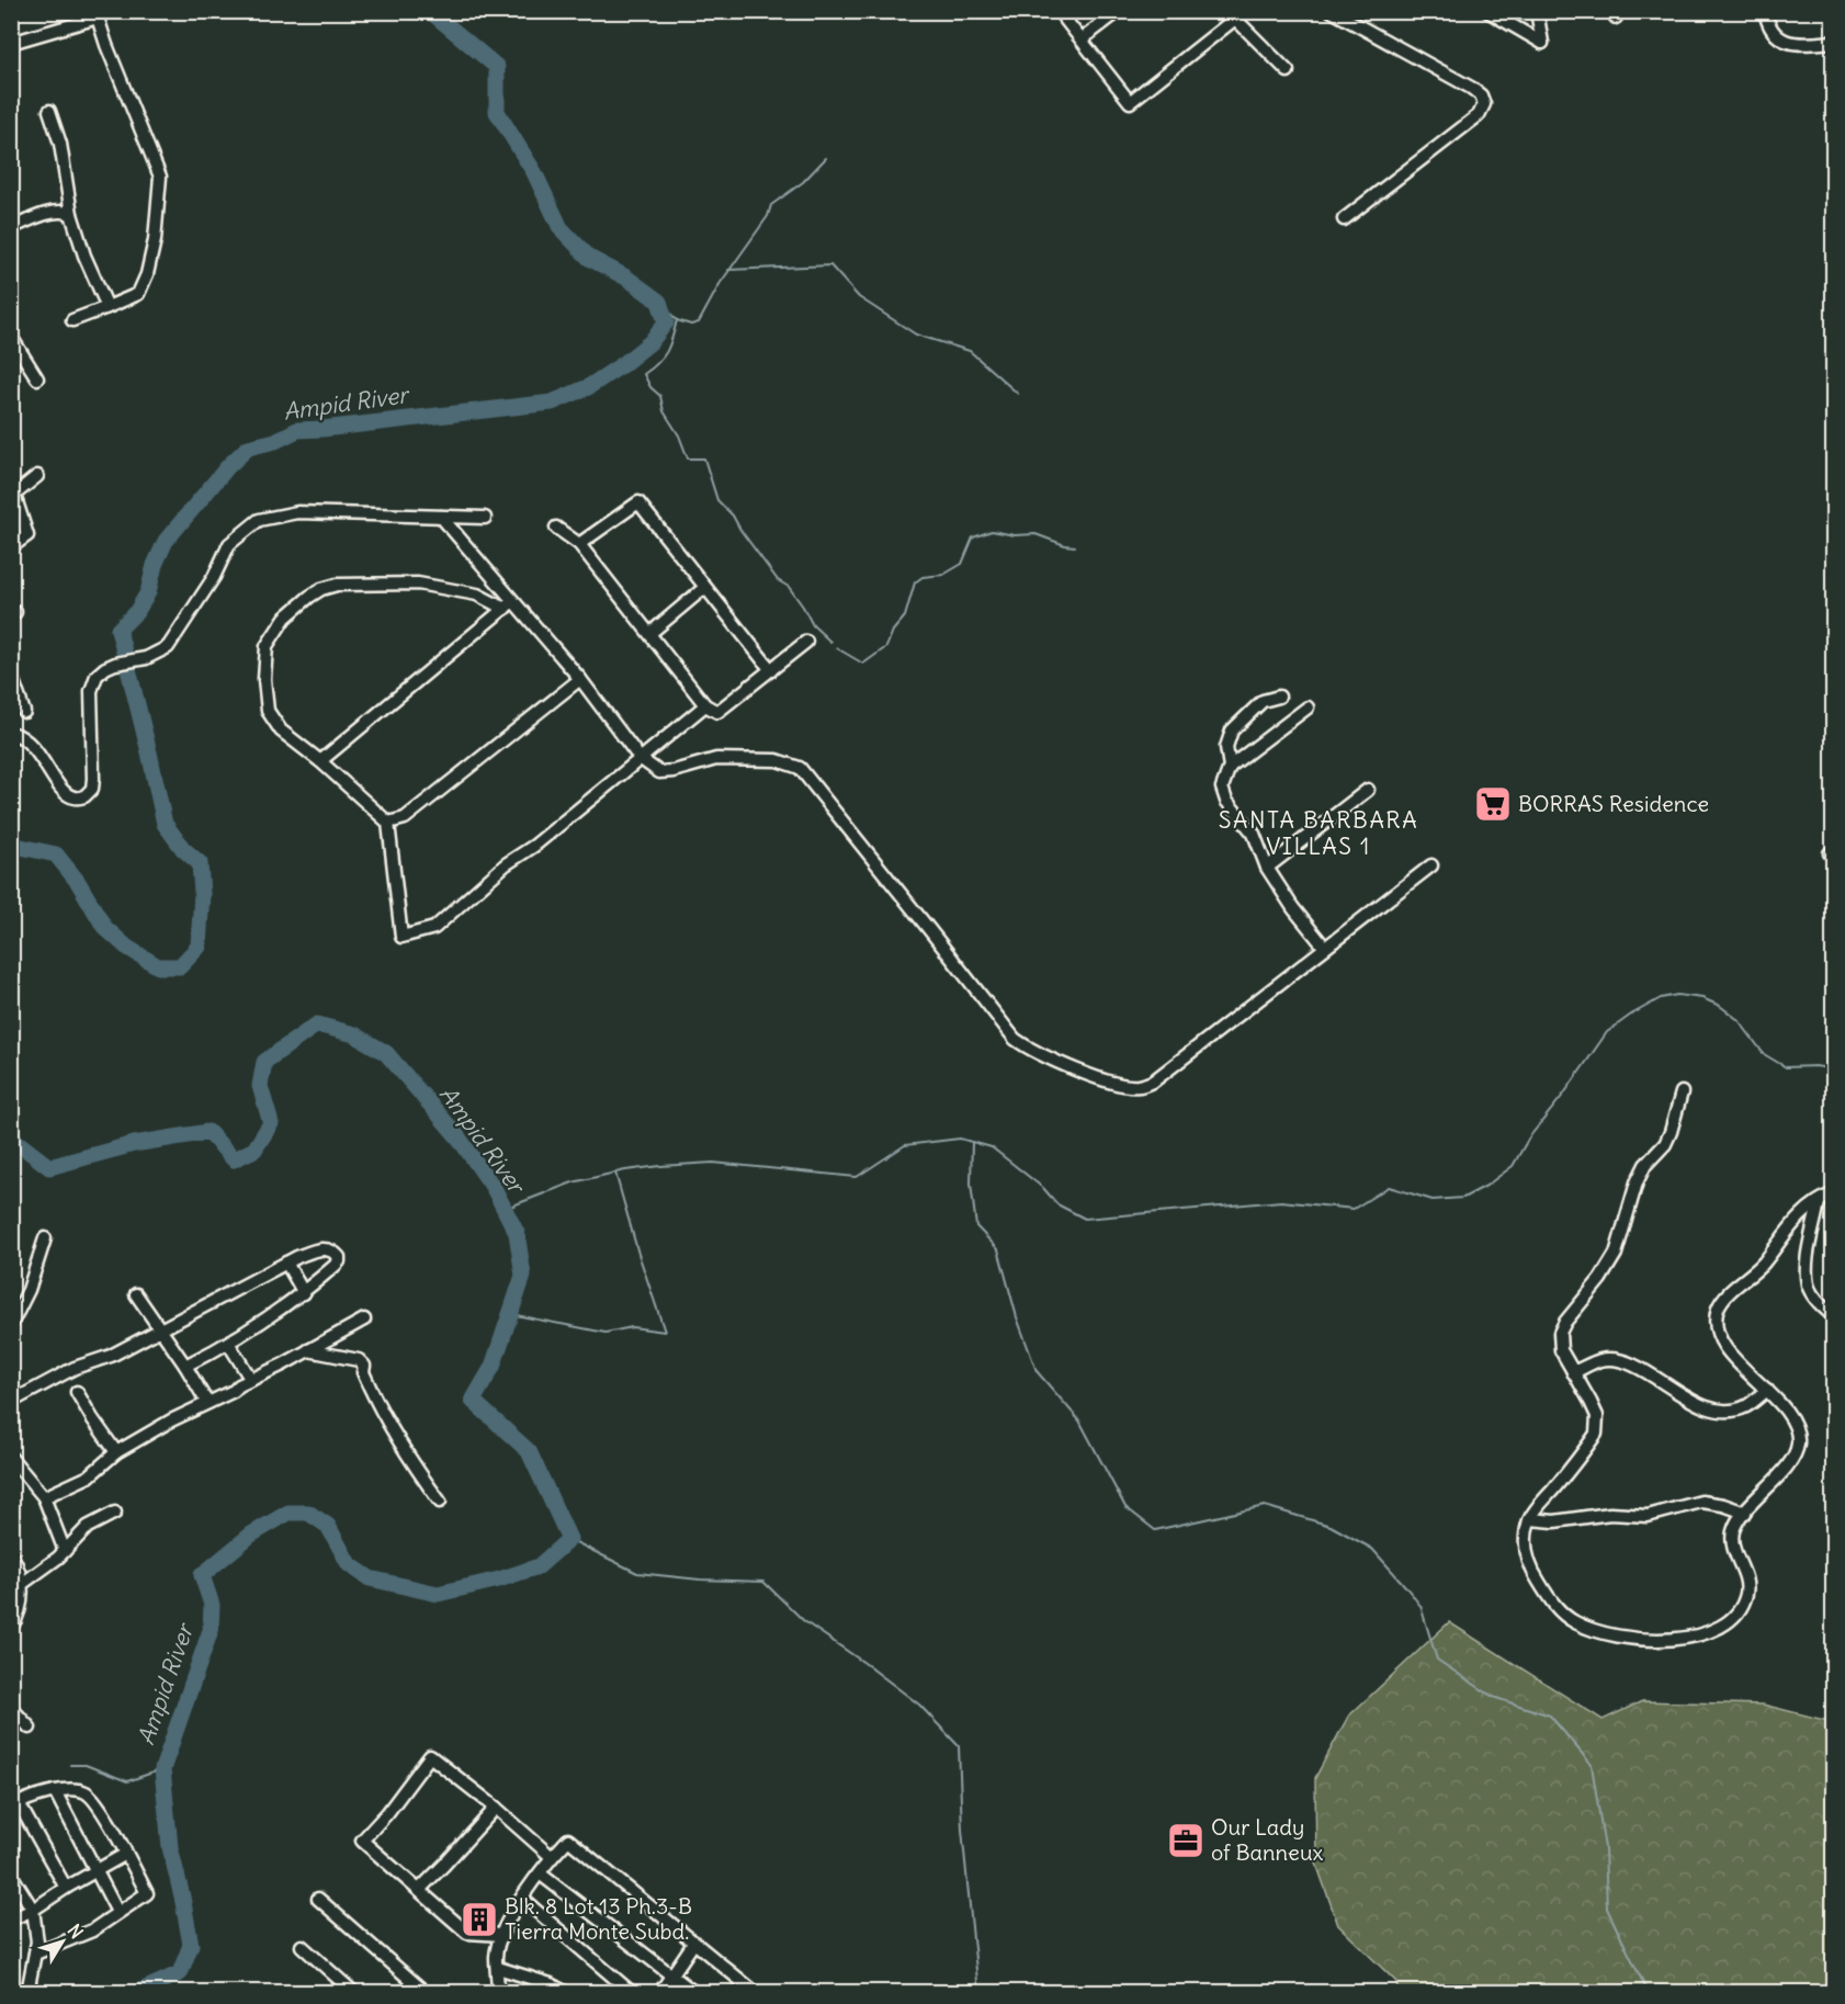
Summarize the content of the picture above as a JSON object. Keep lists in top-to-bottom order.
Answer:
{
  "districts": ["SANTA BARBARA VILLAS 1"],
  "water": ["Ampid River"],
  "places": {
    "supermarket": ["BORRAS Residence"],
    "office": ["Our Lady of Banneux"],
    "building": ["Blk. 8 Lot 13 Ph.3-B Tierra Monte Subd."]
  },
  "north": "top right"
}
